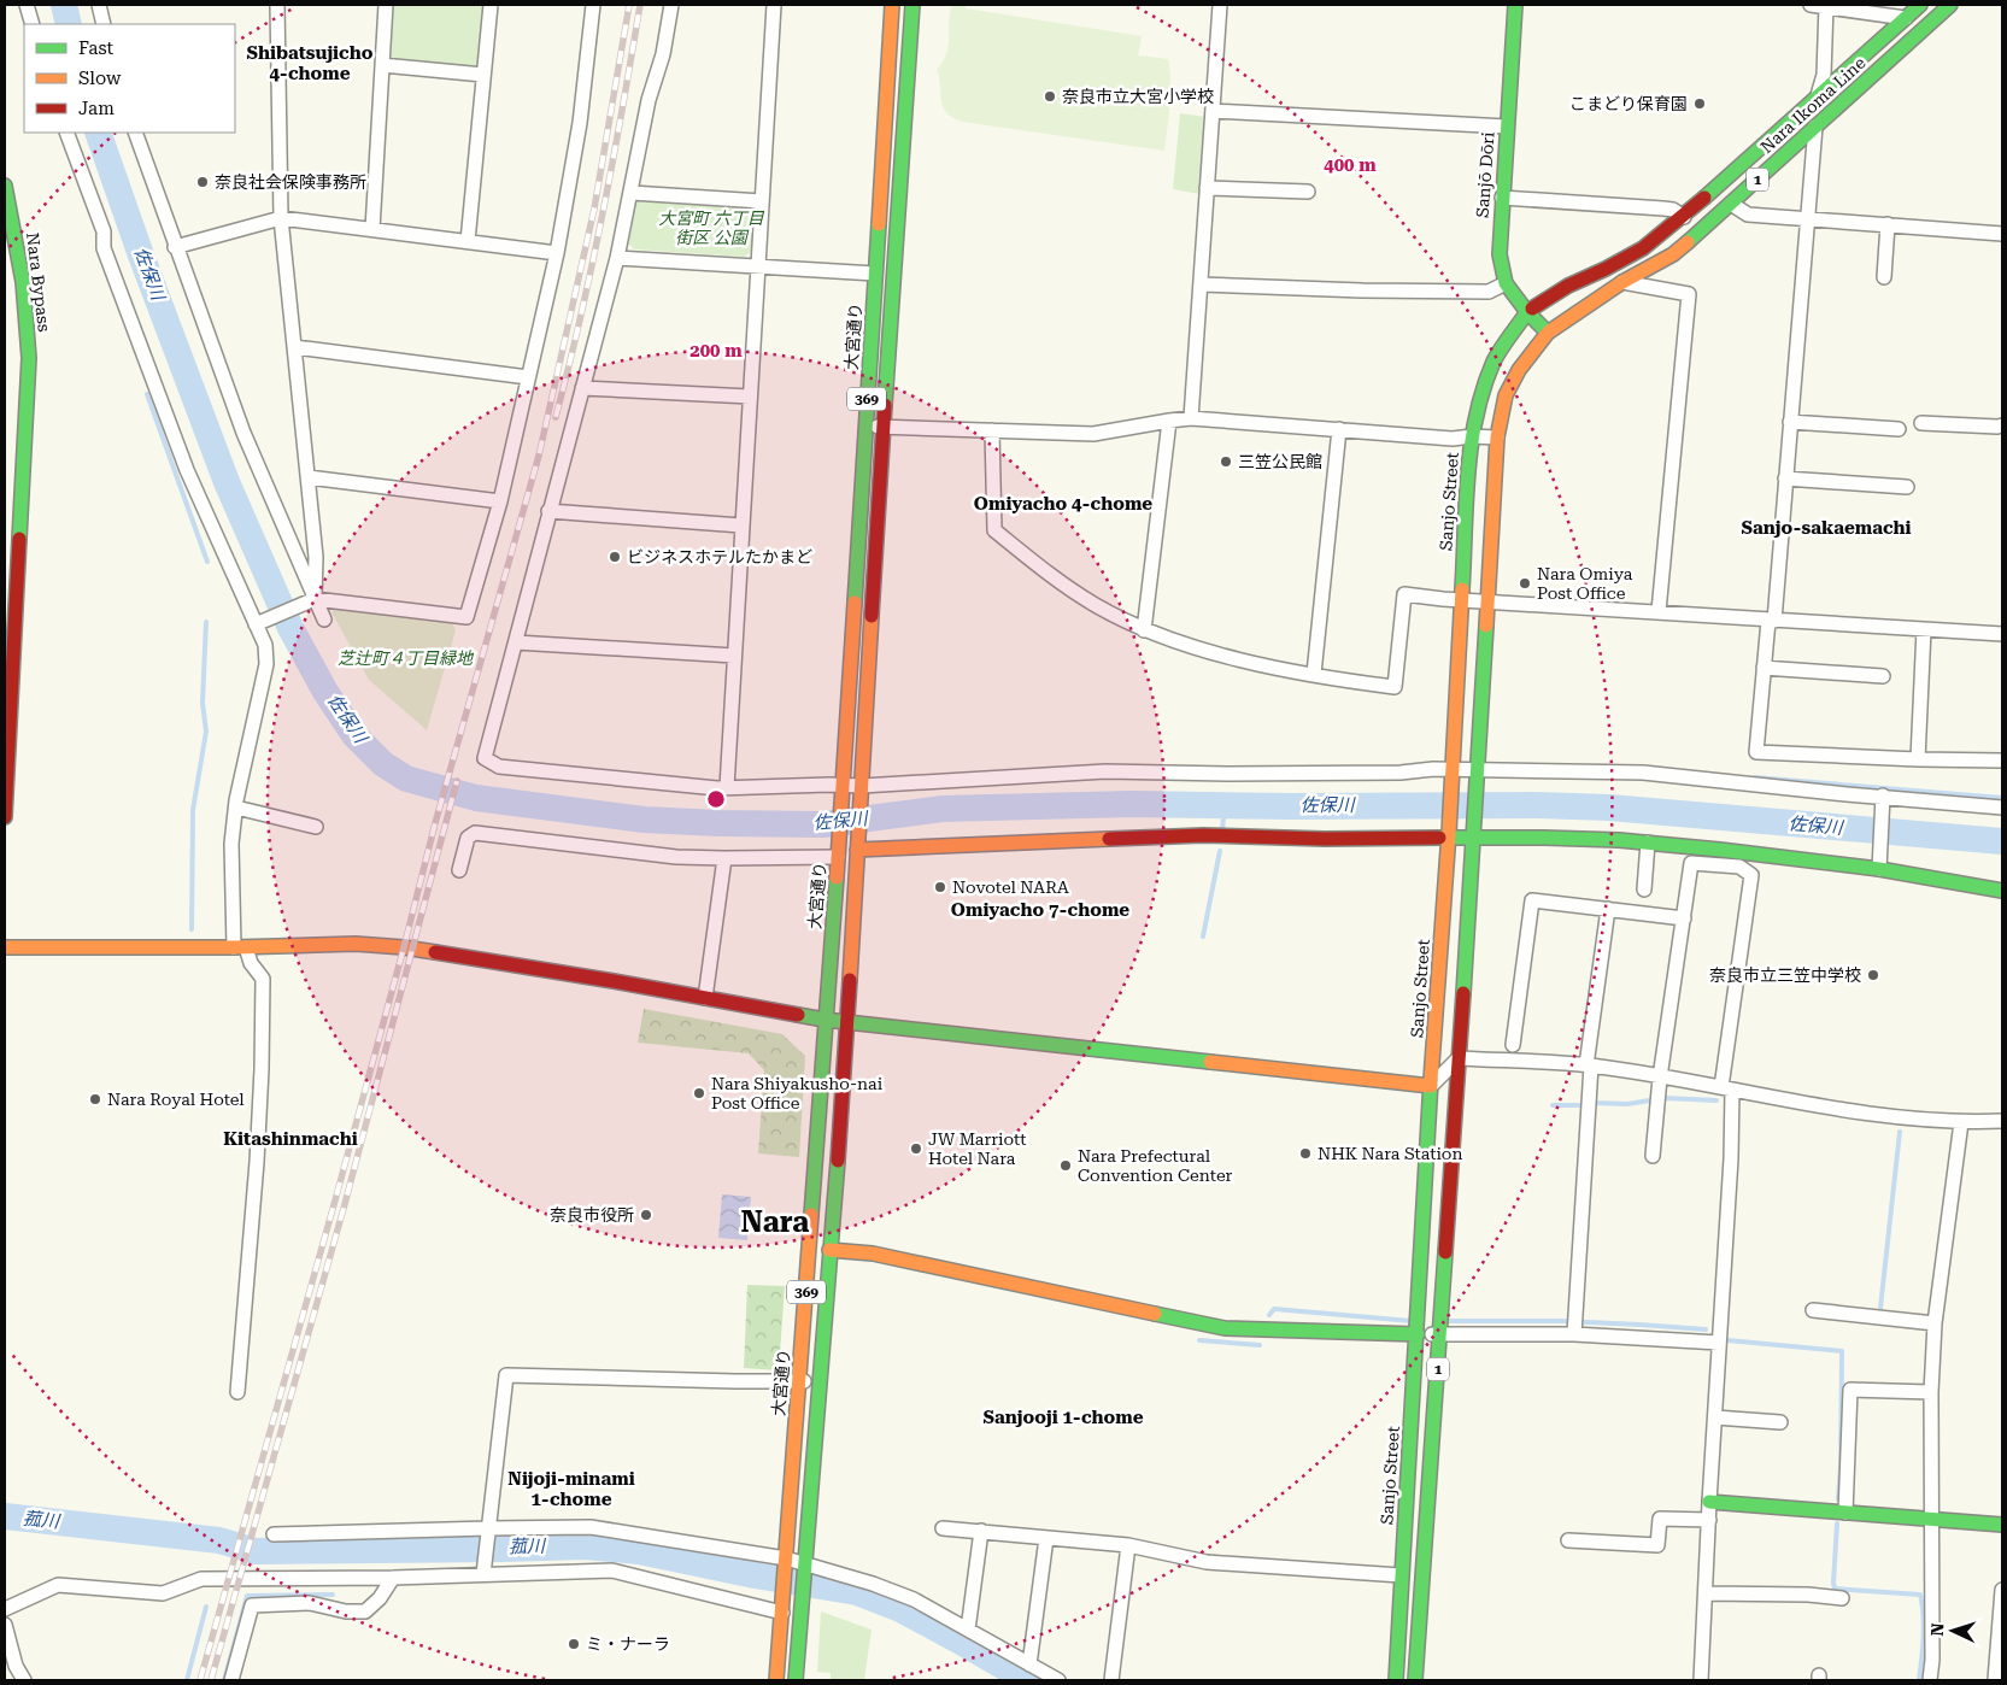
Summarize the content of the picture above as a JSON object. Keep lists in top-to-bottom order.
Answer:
{
  "streets": {
    "main road": [
      "Nara Ikoma Line",
      "Sanjō Dōri",
      "1",
      "Nara Bypass",
      "大宮通り",
      "369",
      "Sanjo Street"
    ]
  },
  "crossings": [
    ["Nara Ikoma Line", "Sanjō Dōri"],
    ["Nara Ikoma Line", "1"],
    ["Nara Ikoma Line", "Sanjo Street"],
    ["Sanjō Dōri", "1"],
    ["Sanjō Dōri", "Sanjo Street"]
  ],
  "districts": [
    "Shibatsujicho 4-chome",
    "Omiyacho 4-chome",
    "Sanjo-sakaemachi",
    "Omiyacho 7-chome",
    "Kitashinmachi",
    "Nara",
    "Sanjooji 1-chome",
    "Nijoji-minami 1-chome"
  ],
  "water": ["佐保川", "菰川"],
  "parks": ["大宮町 六丁目 街区 公園", "芝辻町４丁目緑地"],
  "places": [
    "奈良市立大宮小学校",
    "こまどり保育園",
    "奈良社会保険事務所",
    "三笠公民館",
    "ビジネスホテルたかまど",
    "Nara Omiya Post Office",
    "Novotel NARA",
    "奈良市立三笠中学校",
    "Nara Shiyakusho-nai Post Office",
    "Nara Royal Hotel",
    "JW Marriott Hotel Nara",
    "NHK Nara Station",
    "Nara Prefectural Convention Center",
    "奈良市役所",
    "ミ・ナーラ"
  ],
  "legend": ["Fast", "Slow", "Jam"],
  "north": "left",
  "rings": ["400 m", "200 m"]
}
